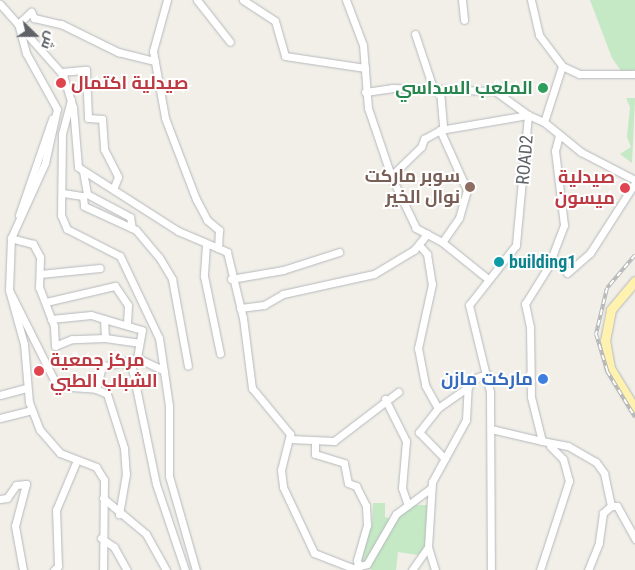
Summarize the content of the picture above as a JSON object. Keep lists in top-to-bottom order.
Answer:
{
  "streets": {
    "street": ["ROAD2"]
  },
  "places": [
    "صيدلية اكتمال",
    "الملعب السداسي",
    "سوبر ماركت نوال الخير",
    "صيدلية ميسون",
    "building1",
    "مركز جمعية الشباب الطبي",
    "ماركت مازن"
  ],
  "north": "right"
}
